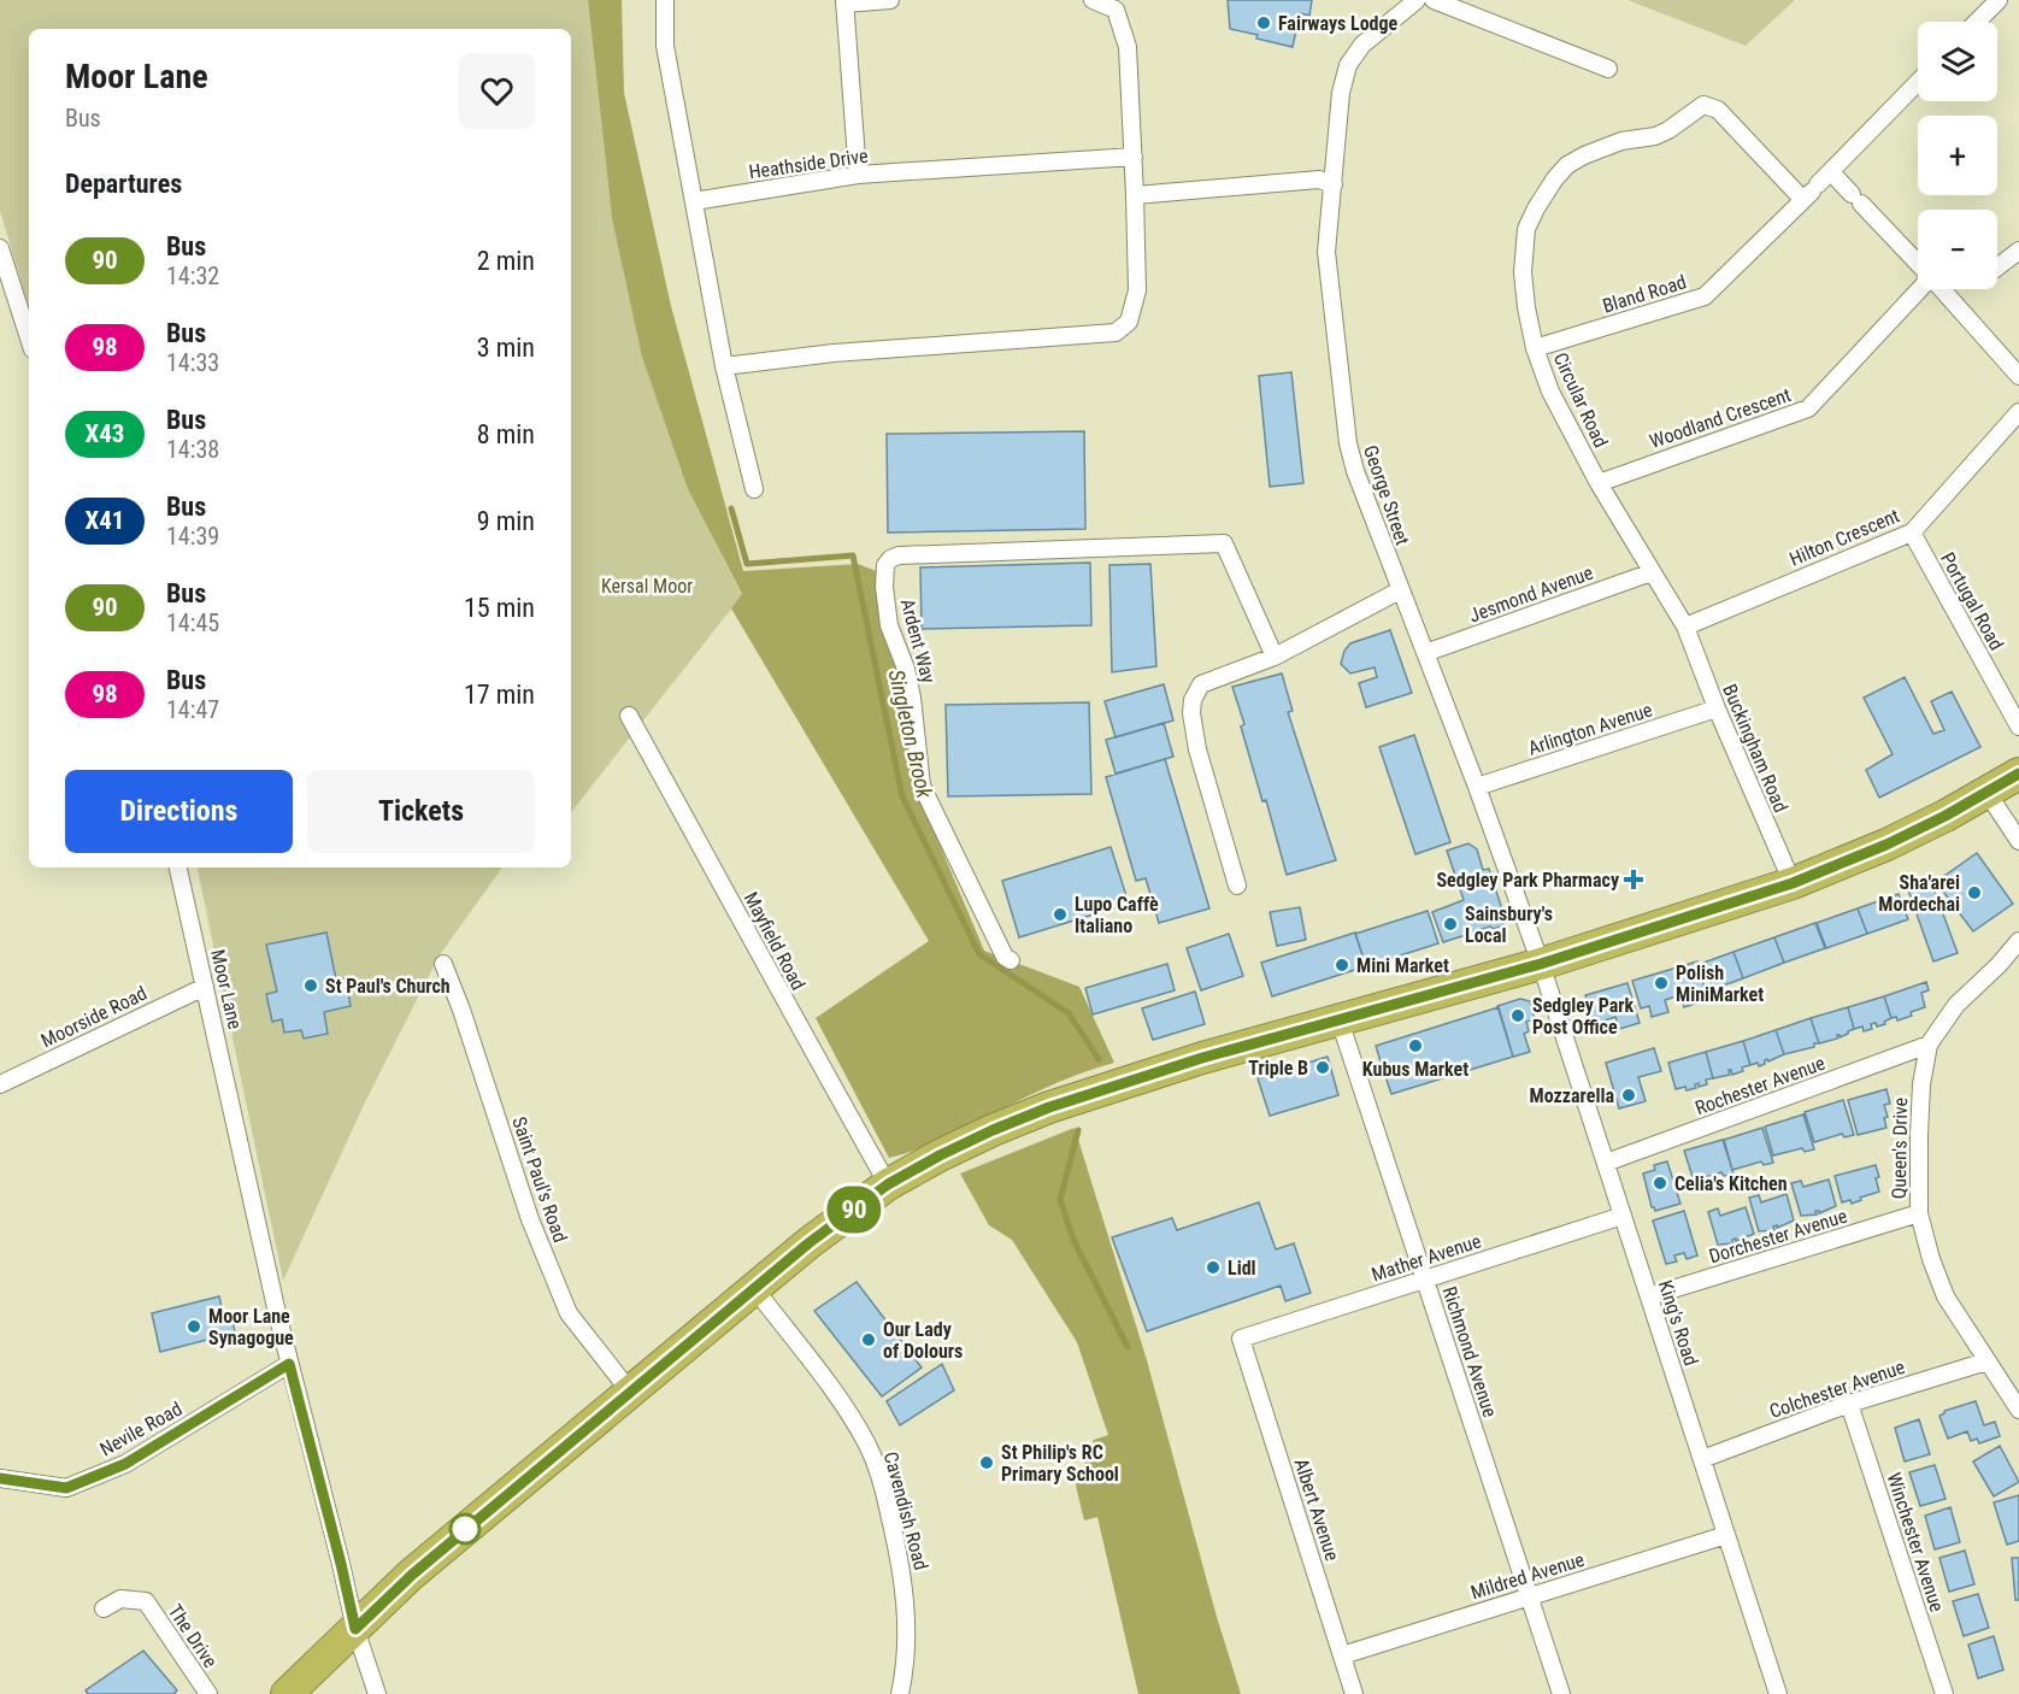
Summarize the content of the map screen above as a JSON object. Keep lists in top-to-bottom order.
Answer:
{
  "streets": {
    "street": [
      "Heathside Drive",
      "Bland Road",
      "Circular Road",
      "Woodland Crescent",
      "George Street",
      "Hilton Crescent",
      "Jesmond Avenue",
      "Portugal Road",
      "Ardent Way",
      "Arlington Avenue",
      "Buckingham Road",
      "Mayfield Road",
      "Moor Lane",
      "Moorside Road",
      "Rochester Avenue",
      "Queen's Drive",
      "Saint Paul's Road",
      "Dorchester Avenue",
      "Mather Avenue",
      "King's Road",
      "Richmond Avenue",
      "Colchester Avenue",
      "Nevile Road",
      "Albert Avenue",
      "Cavendish Road",
      "Winchester Avenue",
      "Mildred Avenue",
      "The Drive"
    ]
  },
  "crossings": [
    ["Bland Road", "Circular Road"],
    ["Circular Road", "Woodland Crescent"],
    ["Circular Road", "Hilton Crescent"],
    ["Circular Road", "Jesmond Avenue"],
    ["Circular Road", "Buckingham Road"],
    ["George Street", "Jesmond Avenue"],
    ["George Street", "Arlington Avenue"],
    ["George Street", "King's Road"],
    ["Hilton Crescent", "Portugal Road"],
    ["Hilton Crescent", "Buckingham Road"],
    ["Arlington Avenue", "Buckingham Road"],
    ["Moor Lane", "Moorside Road"],
    ["Moor Lane", "Nevile Road"],
    ["Rochester Avenue", "Queen's Drive"],
    ["Rochester Avenue", "King's Road"],
    ["Queen's Drive", "Dorchester Avenue"],
    ["Queen's Drive", "Colchester Avenue"],
    ["Dorchester Avenue", "King's Road"],
    ["Mather Avenue", "King's Road"],
    ["Mather Avenue", "Richmond Avenue"],
    ["Mather Avenue", "Albert Avenue"],
    ["King's Road", "Colchester Avenue"],
    ["King's Road", "Mildred Avenue"],
    ["Richmond Avenue", "Mildred Avenue"],
    ["Colchester Avenue", "Winchester Avenue"],
    ["Albert Avenue", "Mildred Avenue"]
  ],
  "water": ["Singleton Brook"],
  "parks": ["Kersal Moor"],
  "places": {
    "other": [
      "Fairways Lodge",
      "Sha'arei Mordechai",
      "Lupo Caffè Italiano",
      "Sainsbury's Local",
      "Mini Market",
      "Polish MiniMarket",
      "St Paul's Church",
      "Sedgley Park Post Office",
      "Kubus Market",
      "Triple B",
      "Mozzarella",
      "Celia's Kitchen",
      "Lidl",
      "Moor Lane Synagogue",
      "Our Lady of Dolours",
      "St Philip's RC Primary School"
    ],
    "health": ["Sedgley Park Pharmacy"]
  },
  "lines": ["bus line 90"],
  "page": {
    "on_map": "90",
    "map_buttons": ["+", "−"],
    "heading": [
      ["Moor Lane", "Bus"],
      "Departures"
    ],
    "list": [
      {
        "mark": "90",
        "name": "Bus",
        "note": "14:32",
        "value": "2 min"
      },
      {
        "mark": "98",
        "name": "Bus",
        "note": "14:33",
        "value": "3 min"
      },
      {
        "mark": "X43",
        "name": "Bus",
        "note": "14:38",
        "value": "8 min"
      },
      {
        "mark": "X41",
        "name": "Bus",
        "note": "14:39",
        "value": "9 min"
      },
      {
        "mark": "90",
        "name": "Bus",
        "note": "14:45",
        "value": "15 min"
      },
      {
        "mark": "98",
        "name": "Bus",
        "note": "14:47",
        "value": "17 min"
      }
    ],
    "buttons": ["Directions", "Tickets"]
  }
}
